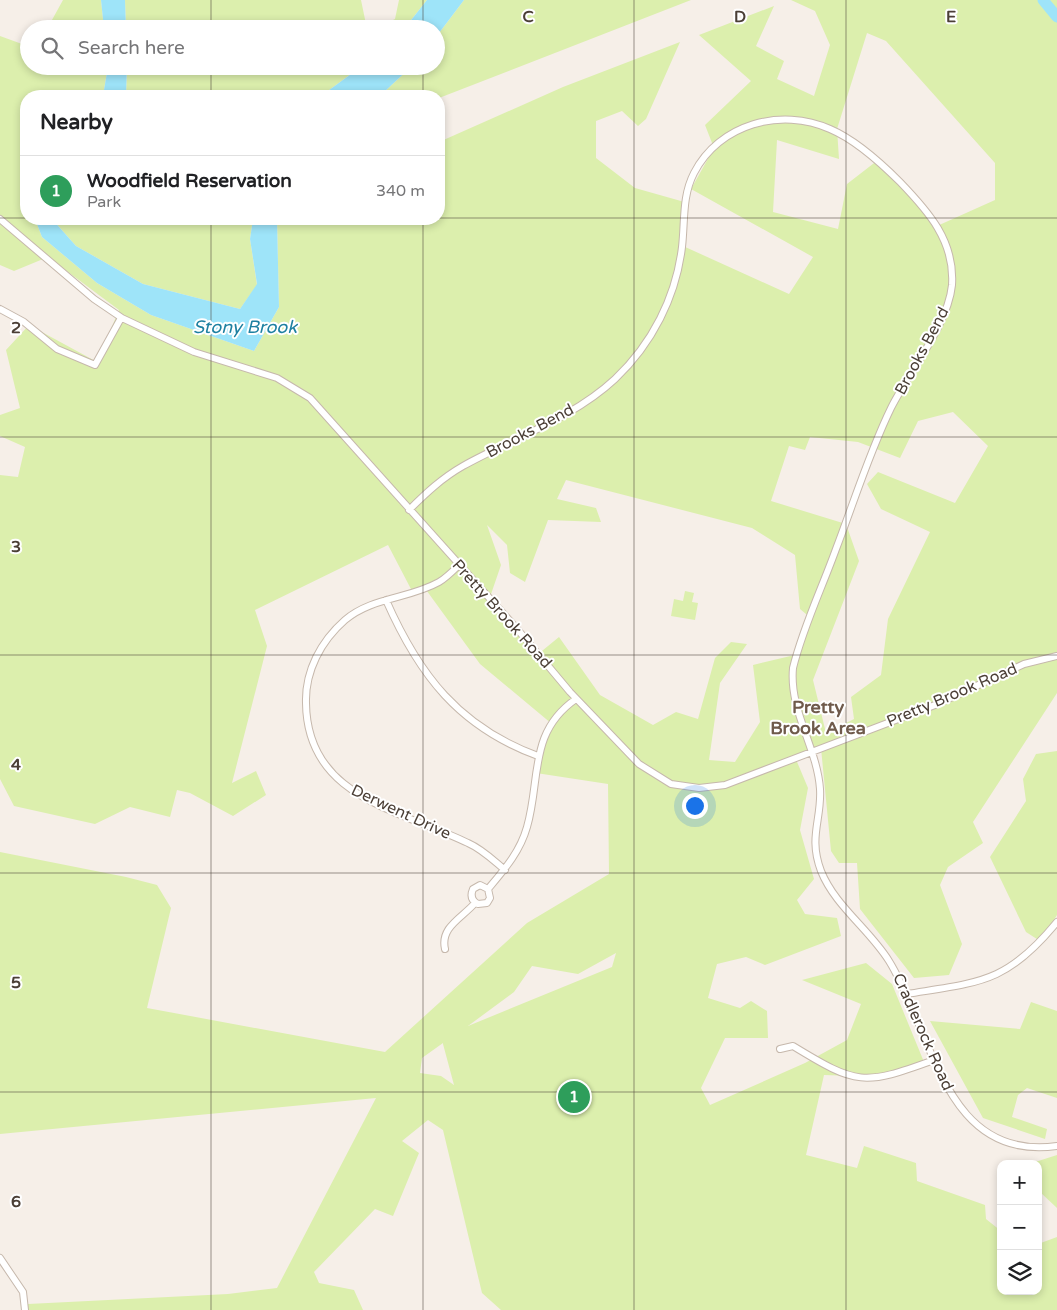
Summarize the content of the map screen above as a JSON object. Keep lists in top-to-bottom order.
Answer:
{
  "streets": {
    "street": [
      "Brooks Bend",
      "Pretty Brook Road",
      "Derwent Drive",
      "Cradlerock Road"
    ]
  },
  "crossings": [
    ["Brooks Bend", "Pretty Brook Road"],
    ["Brooks Bend", "Cradlerock Road"],
    ["Pretty Brook Road", "Derwent Drive"],
    ["Pretty Brook Road", "Cradlerock Road"]
  ],
  "districts": ["Pretty Brook Area"],
  "water": ["Stony Brook"],
  "page": {
    "search": "Search here",
    "heading": "Nearby",
    "list": [
      {
        "mark": "1",
        "name": "Woodfield Reservation",
        "note": "Park",
        "value": "340 m"
      }
    ],
    "pins": "1",
    "map_buttons": ["+", "−"]
  },
  "grid": {
    "columns": ["C", "D", "E"],
    "rows": [
      "2",
      "3",
      "4",
      "5",
      "6"
    ]
  }
}
